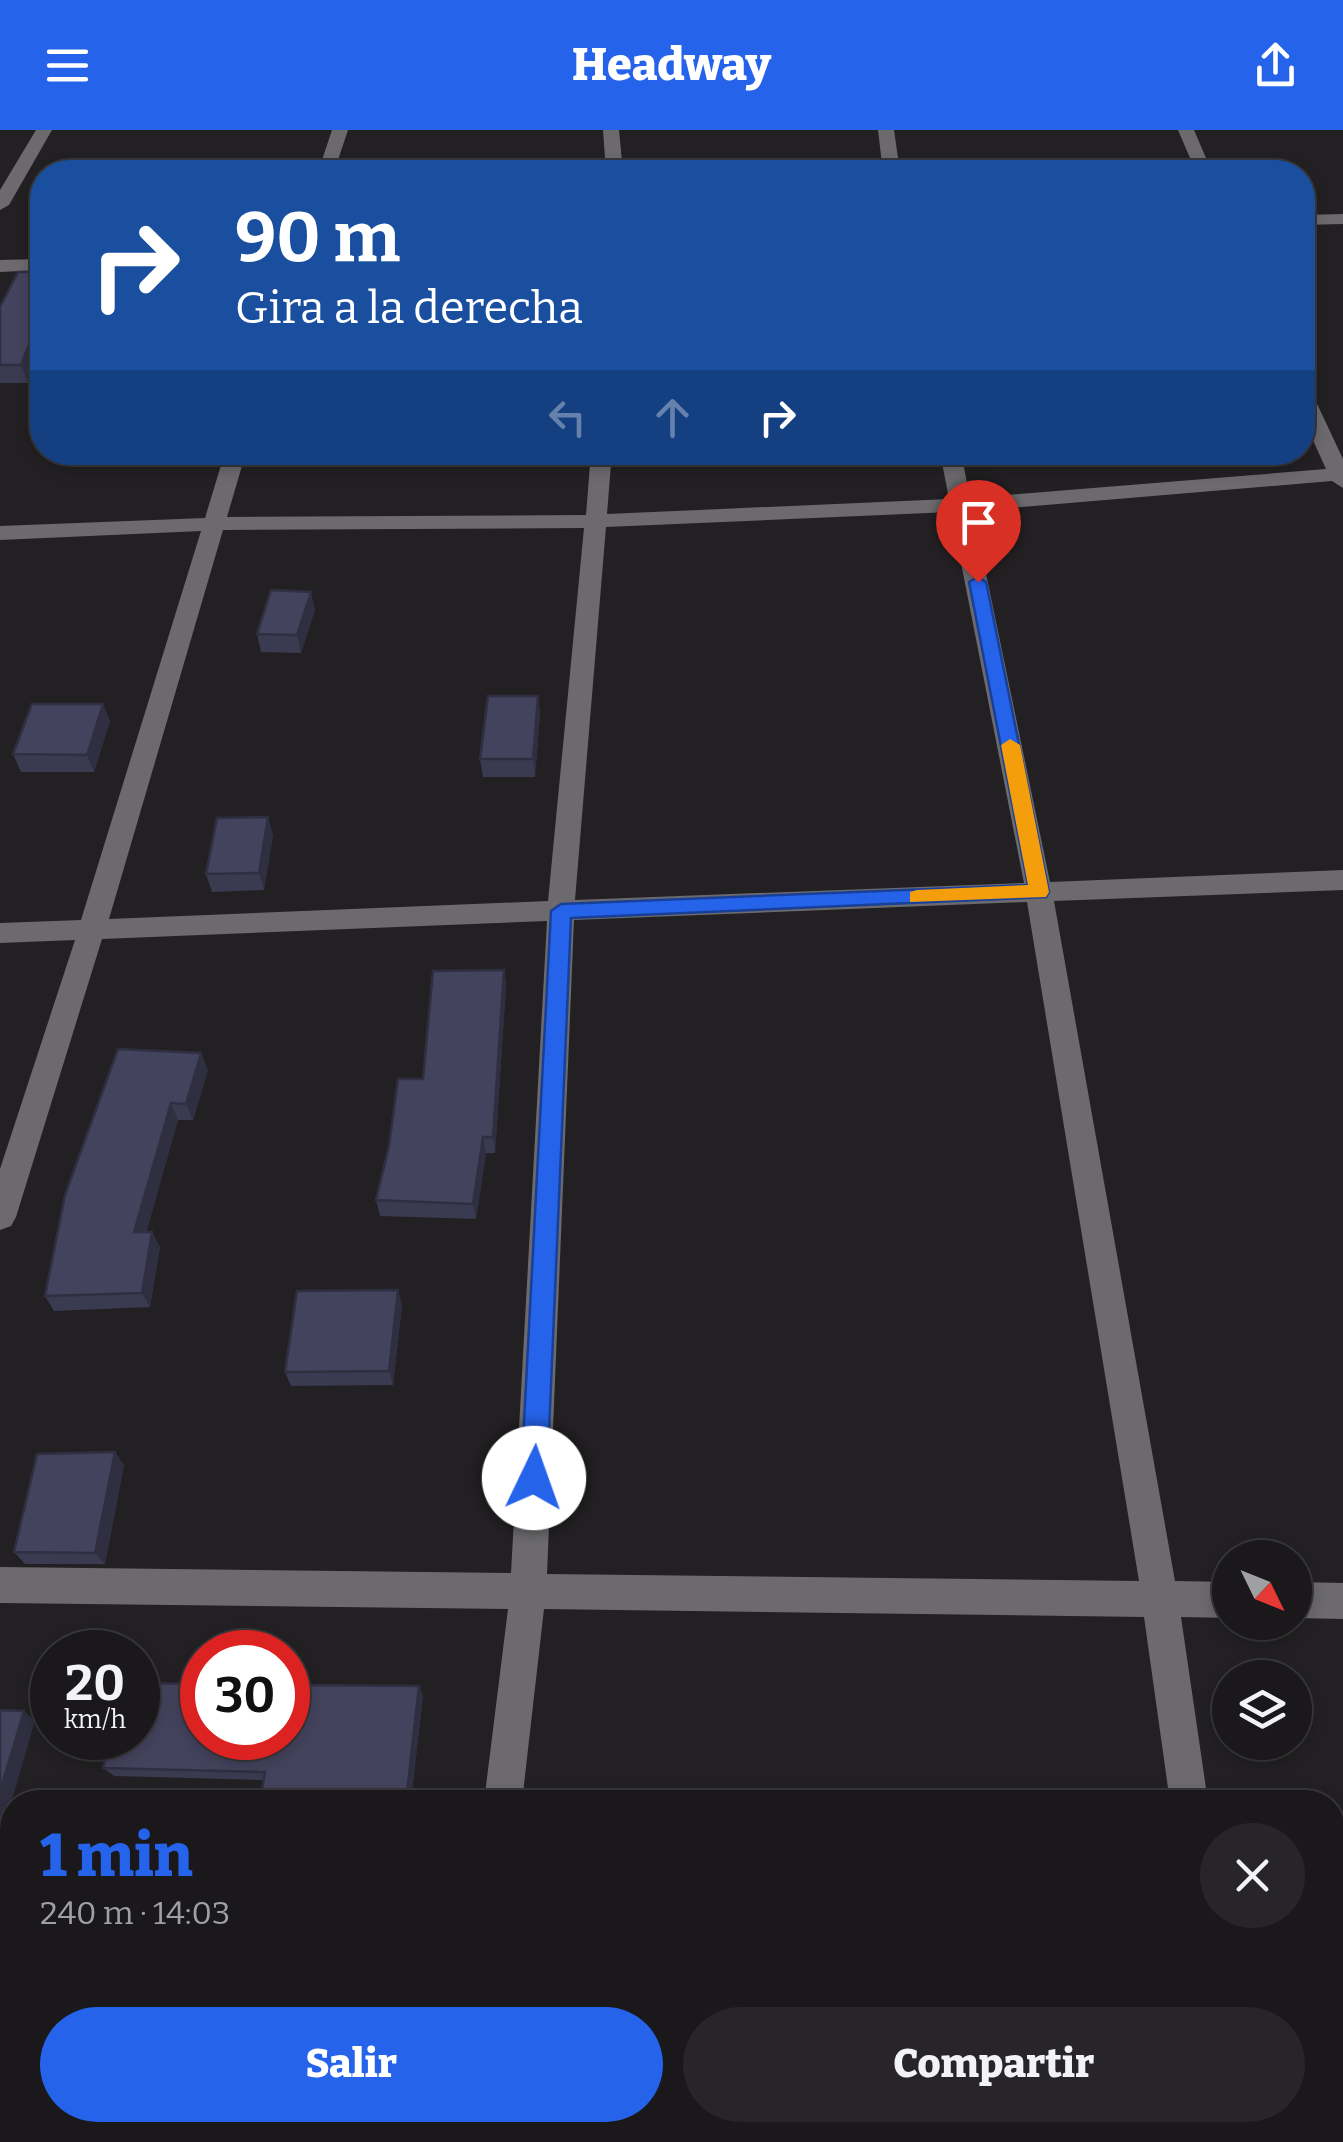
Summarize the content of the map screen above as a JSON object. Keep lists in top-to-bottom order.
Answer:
{
  "north": "bottom right",
  "page": {
    "header": "Headway",
    "turn": ["90 m", "Gira a la derecha"],
    "speed": "20 km/h",
    "limit": "30",
    "heading": ["1 min", "240 m · 14:03"],
    "buttons": ["Salir", "Compartir"]
  }
}
